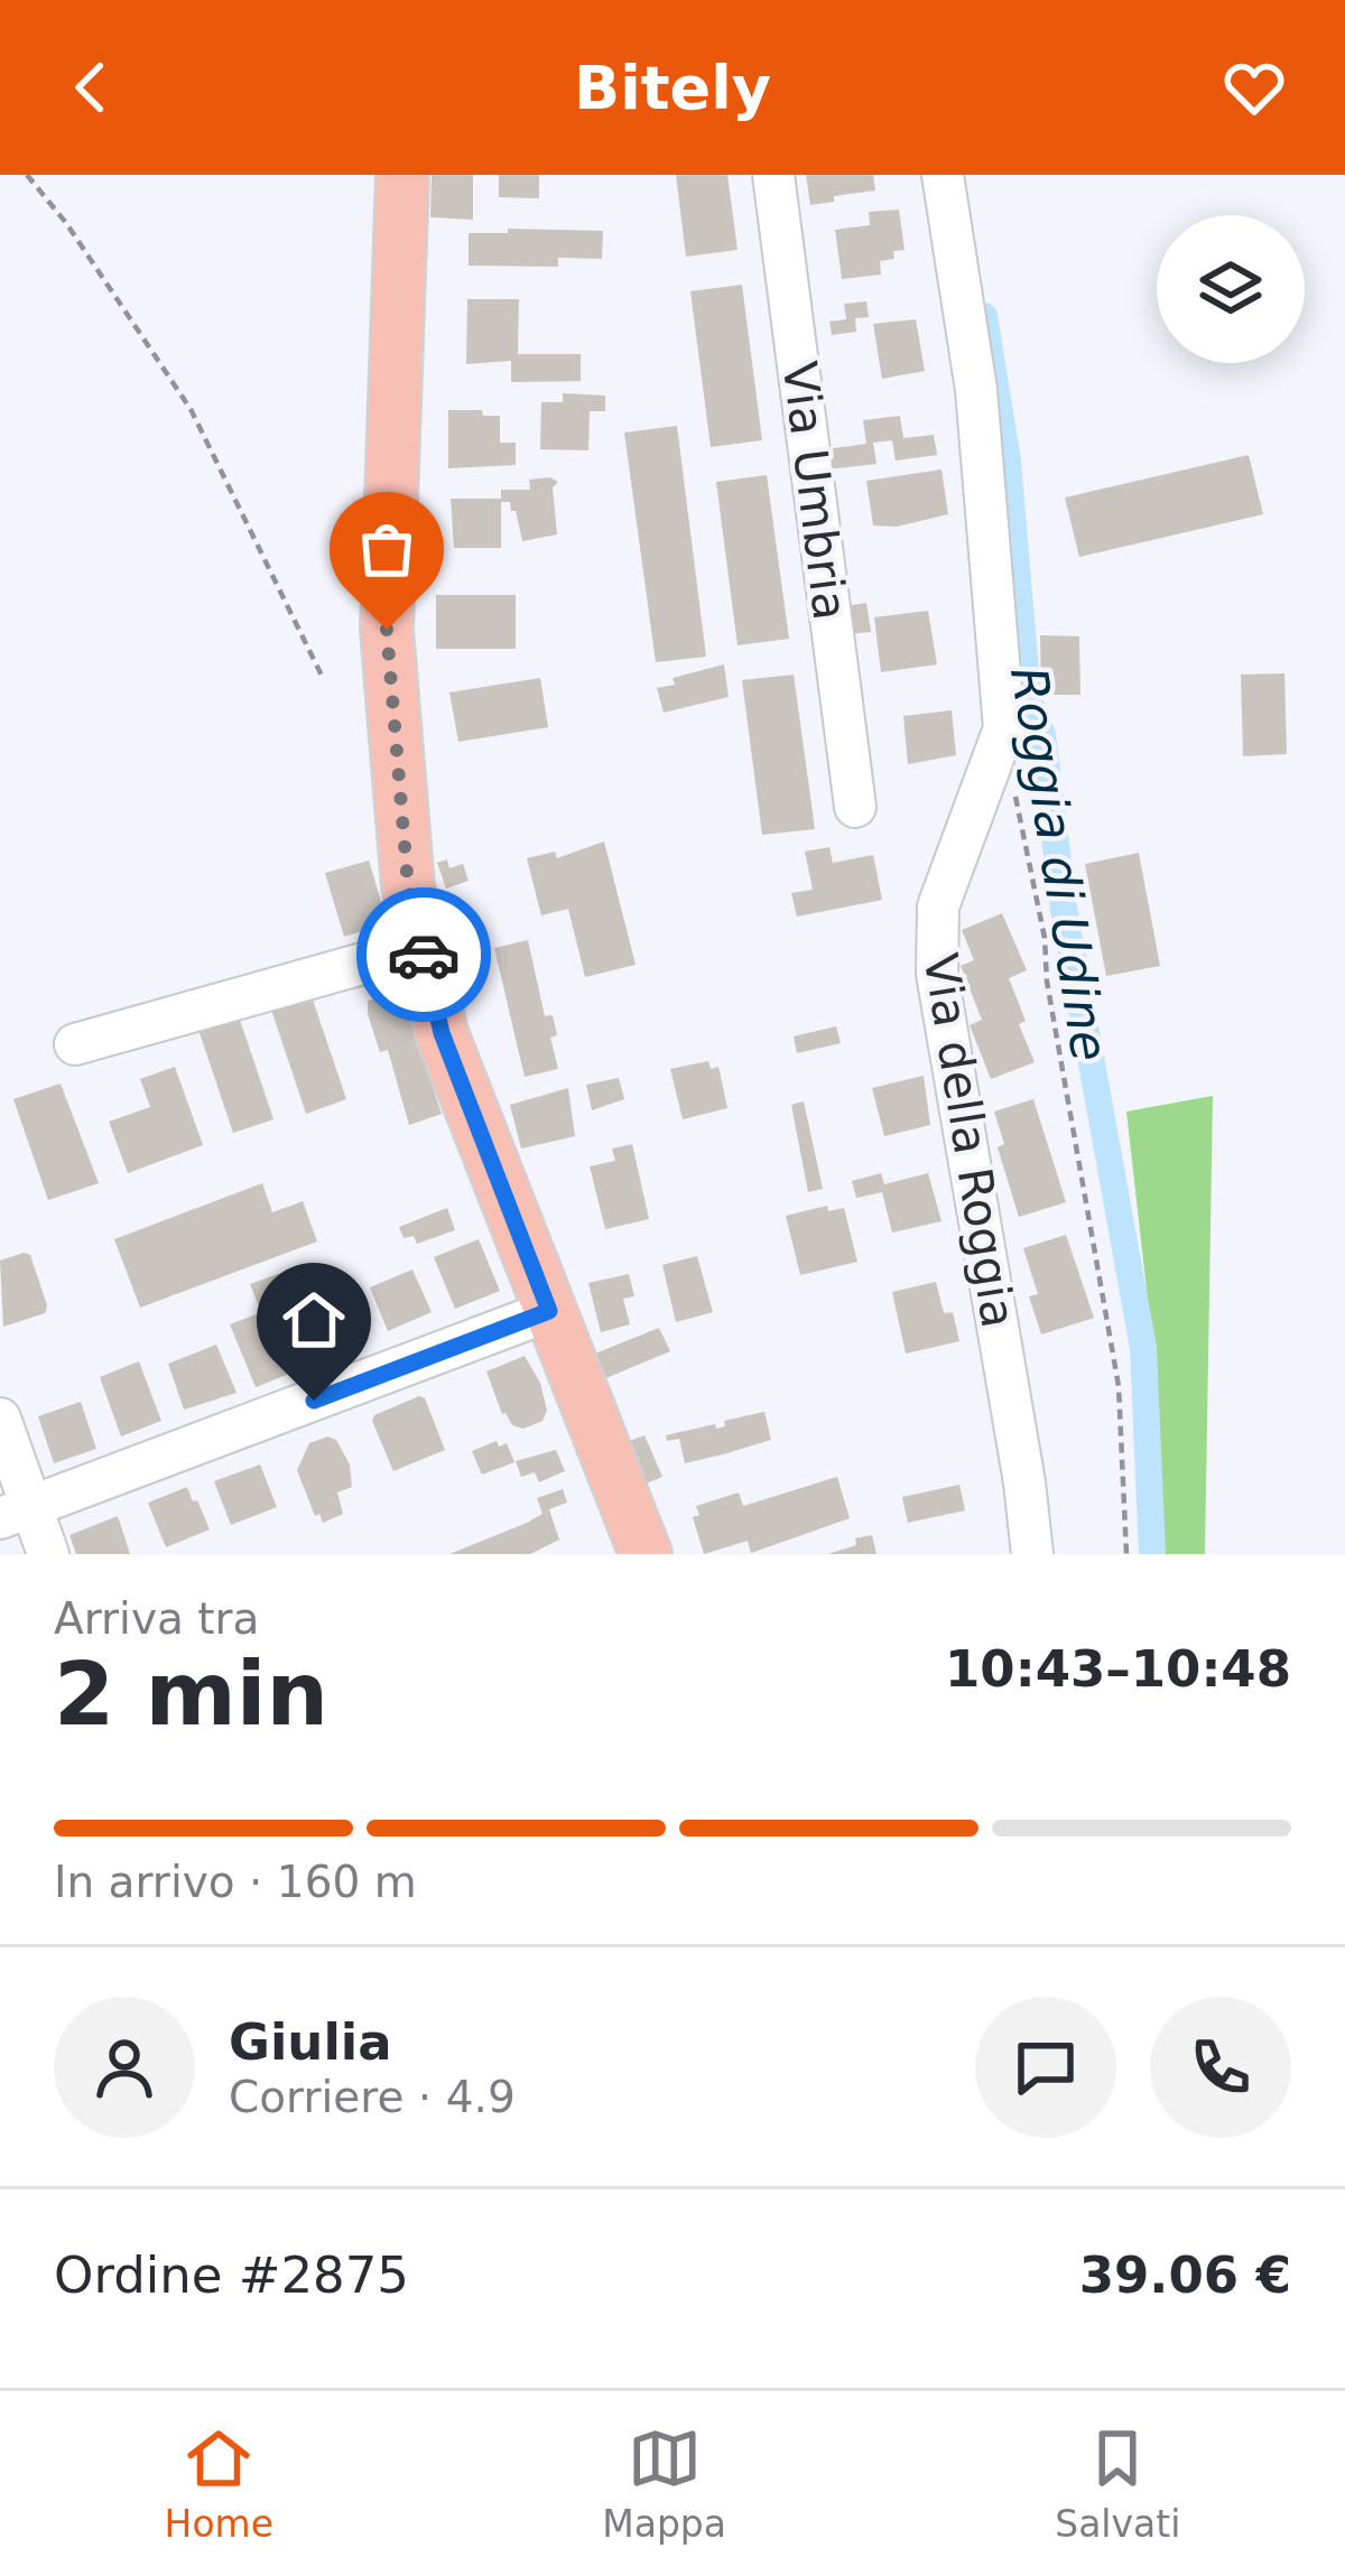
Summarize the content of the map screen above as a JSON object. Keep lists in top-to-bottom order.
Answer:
{
  "streets": {
    "street": ["Via Umbria", "Via della Roggia"]
  },
  "water": ["Roggia di Udine"],
  "page": {
    "header": "Bitely",
    "heading": ["2 min", "Arriva tra", "10:43–10:48"],
    "panel": [
      "Giulia",
      "Corriere · 4.9",
      "Ordine #2875",
      "39.06 €"
    ],
    "bar": "In arrivo · 160 m",
    "tabs": ["Home", "Mappa", "Salvati"]
  }
}
